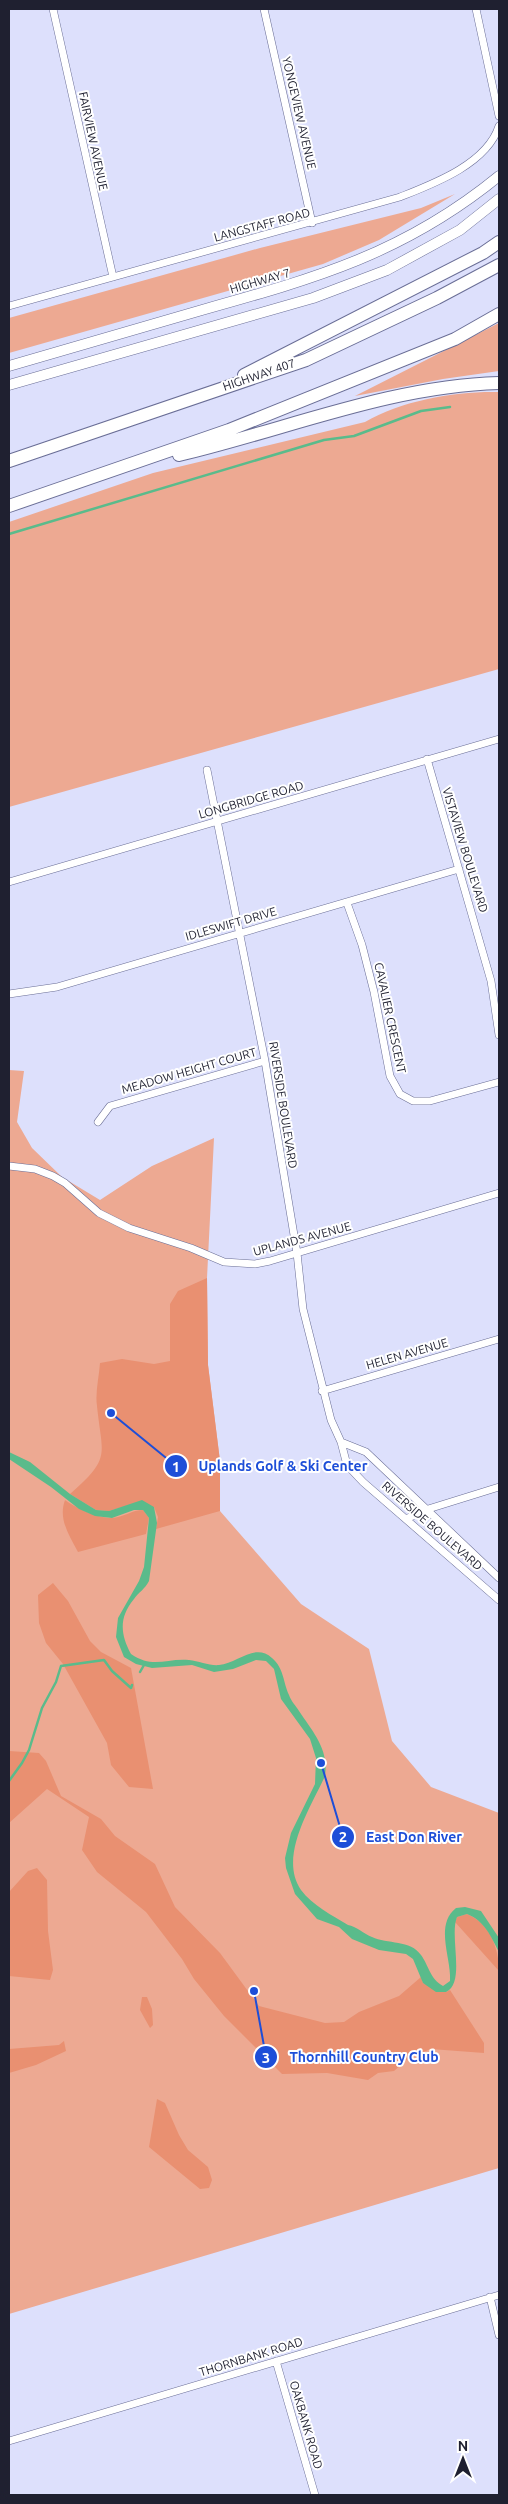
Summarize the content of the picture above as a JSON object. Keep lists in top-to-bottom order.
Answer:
{
  "streets": {
    "highway": ["HIGHWAY 407"],
    "main road": ["HIGHWAY 7"],
    "street": [
      "YONGEVIEW AVENUE",
      "FAIRVIEW AVENUE",
      "LANGSTAFF ROAD",
      "LONGBRIDGE ROAD",
      "VISTAVIEW BOULEVARD",
      "IDLESWIFT DRIVE",
      "CAVALIER CRESCENT",
      "MEADOW HEIGHT COURT",
      "RIVERSIDE BOULEVARD",
      "UPLANDS AVENUE",
      "HELEN AVENUE",
      "THORNBANK ROAD",
      "OAKBANK ROAD"
    ]
  },
  "crossings": [
    ["YONGEVIEW AVENUE", "LANGSTAFF ROAD"],
    ["FAIRVIEW AVENUE", "LANGSTAFF ROAD"],
    ["LONGBRIDGE ROAD", "VISTAVIEW BOULEVARD"],
    ["LONGBRIDGE ROAD", "RIVERSIDE BOULEVARD"],
    ["VISTAVIEW BOULEVARD", "IDLESWIFT DRIVE"],
    ["IDLESWIFT DRIVE", "CAVALIER CRESCENT"],
    ["IDLESWIFT DRIVE", "RIVERSIDE BOULEVARD"],
    ["MEADOW HEIGHT COURT", "RIVERSIDE BOULEVARD"],
    ["RIVERSIDE BOULEVARD", "UPLANDS AVENUE"],
    ["RIVERSIDE BOULEVARD", "HELEN AVENUE"],
    ["THORNBANK ROAD", "OAKBANK ROAD"]
  ],
  "places": ["Uplands Golf & Ski Center", "East Don River", "Thornhill Country Club"],
  "north": "top"
}
